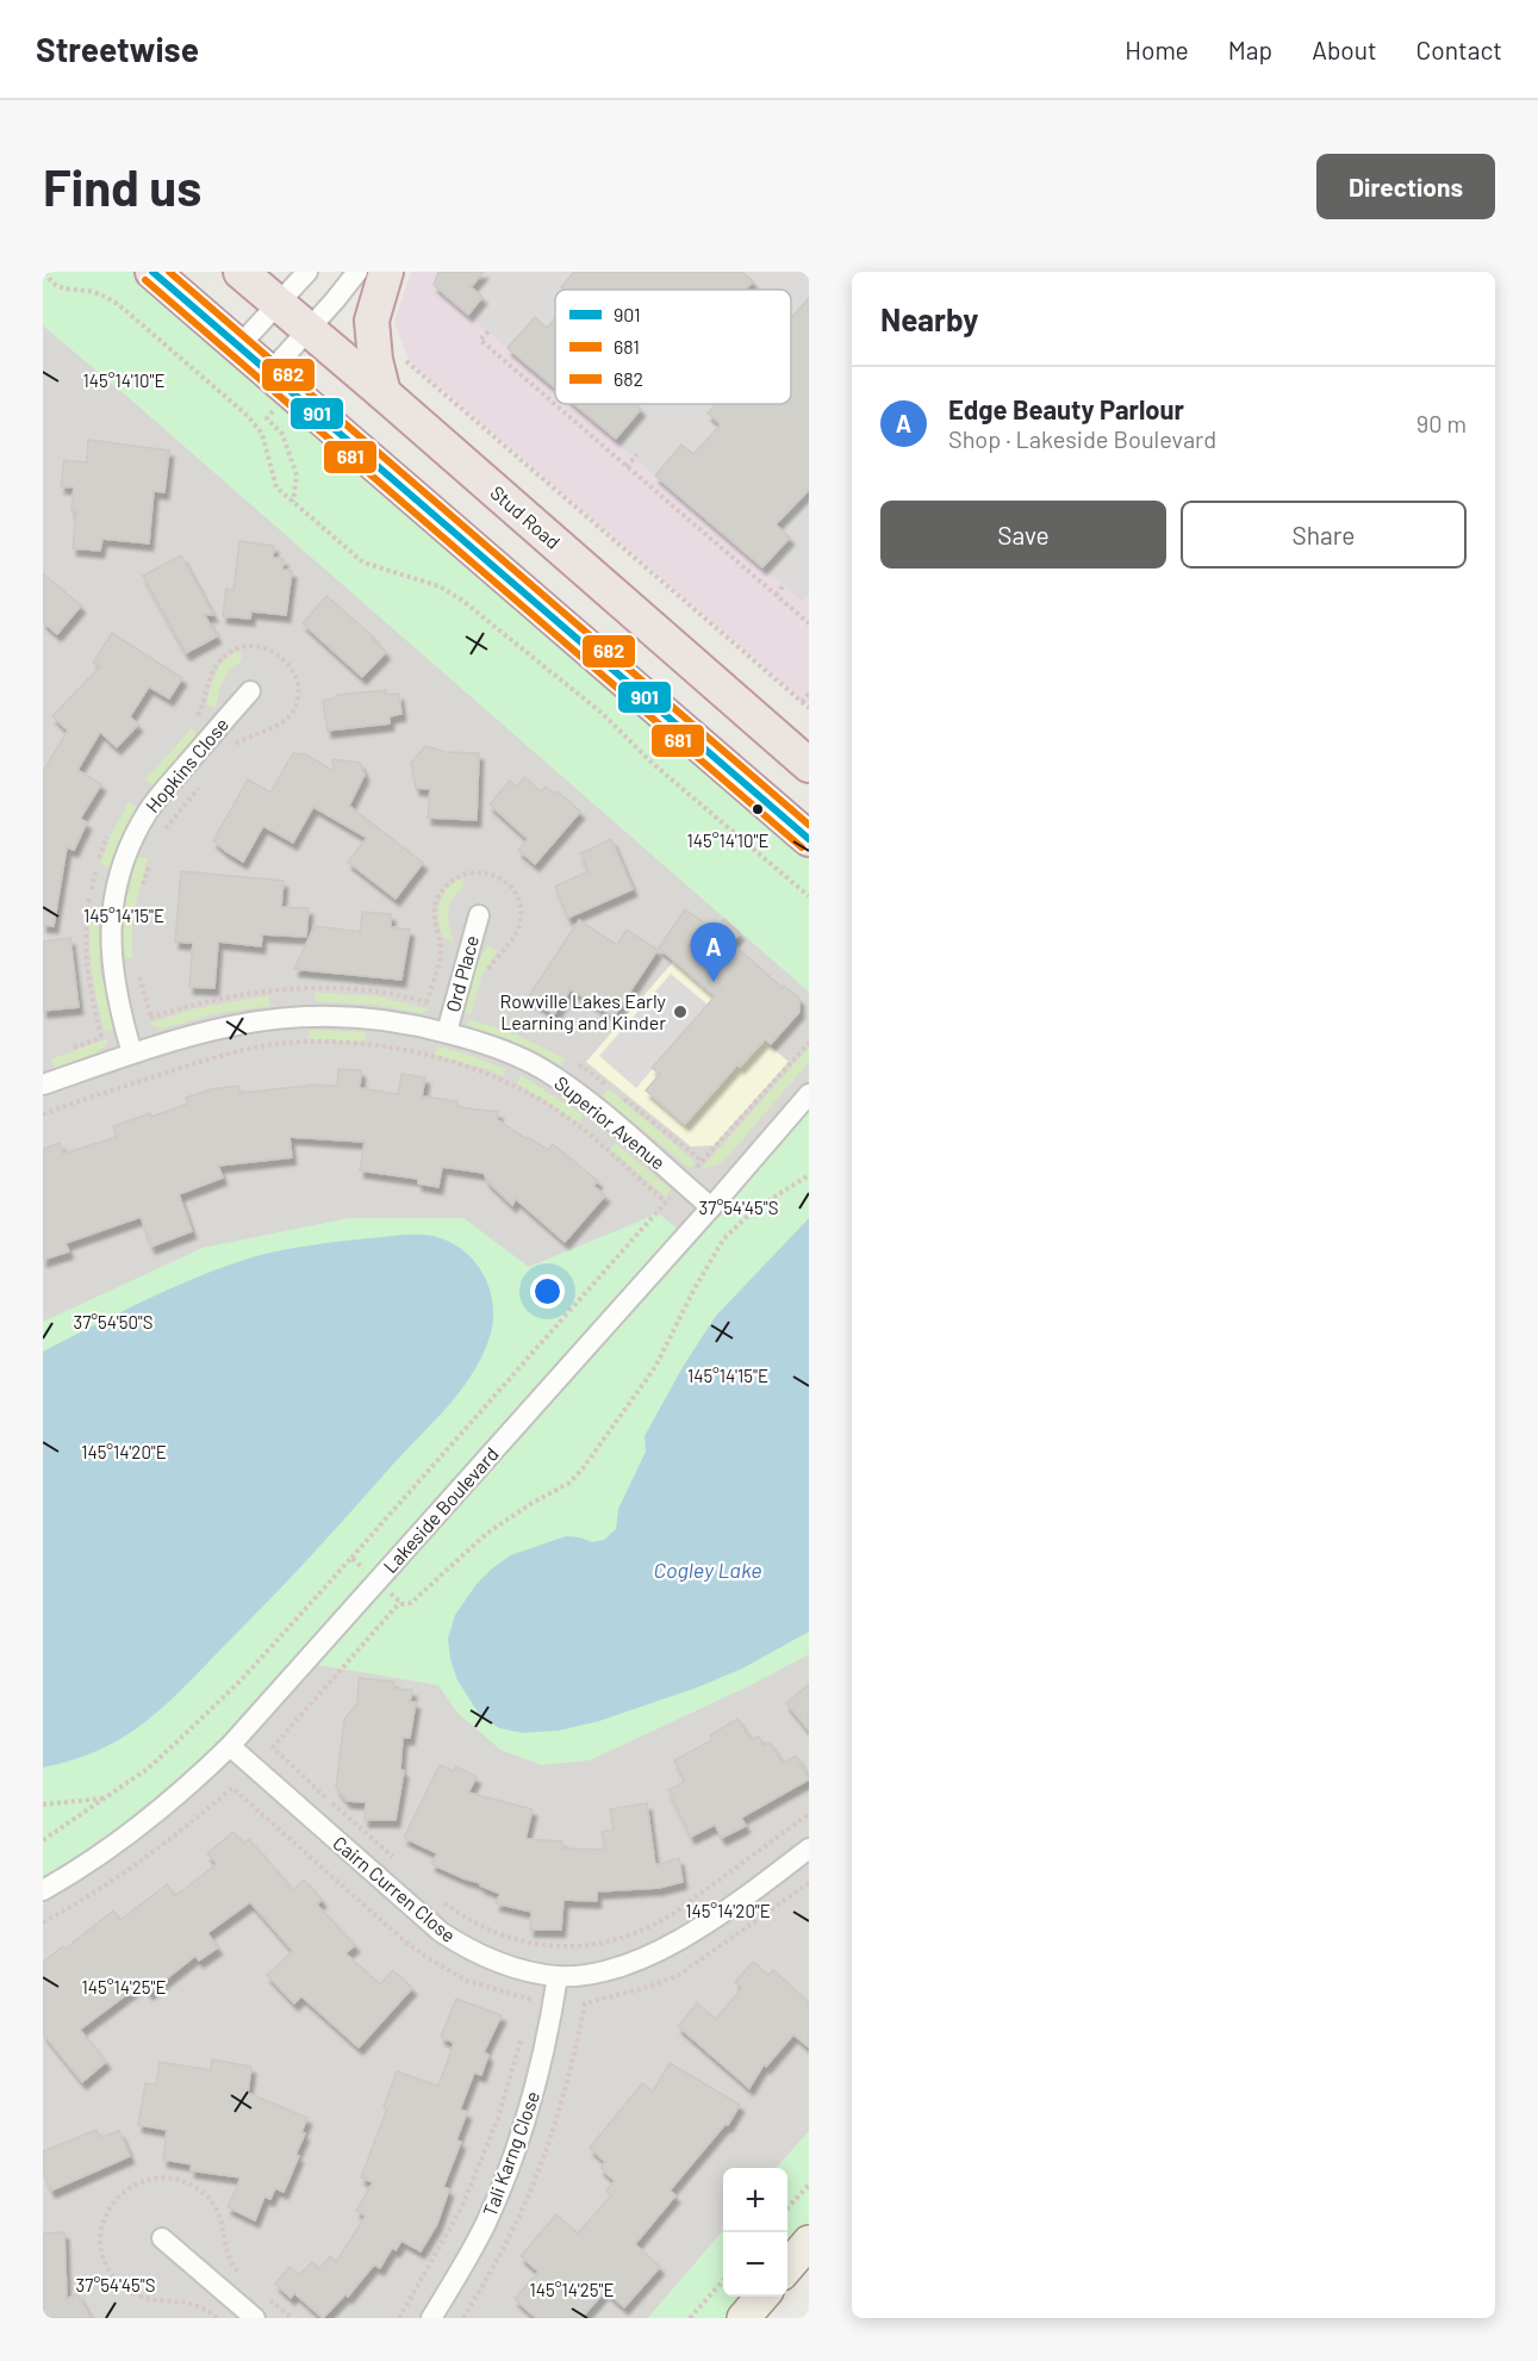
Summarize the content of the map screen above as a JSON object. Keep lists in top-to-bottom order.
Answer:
{
  "streets": {
    "highway": ["Stud Road"],
    "street": [
      "Hopkins Close",
      "Ord Place",
      "Superior Avenue",
      "Lakeside Boulevard",
      "Cairn Curren Close",
      "Tali Karng Close"
    ]
  },
  "crossings": [
    ["Hopkins Close", "Superior Avenue"],
    ["Ord Place", "Superior Avenue"],
    ["Superior Avenue", "Lakeside Boulevard"],
    ["Lakeside Boulevard", "Cairn Curren Close"],
    ["Cairn Curren Close", "Tali Karng Close"]
  ],
  "water": ["Cogley Lake"],
  "places": ["Rowville Lakes Early Learning and Kinder"],
  "lines": ["transit line 901", "transit line 682", "transit line 681"],
  "legend": ["901", "681", "682"],
  "page": {
    "header": "Streetwise",
    "nav": [
      "Home",
      "Map",
      "About",
      "Contact"
    ],
    "buttons": [
      "Directions",
      ["Save", "Share"]
    ],
    "title": "Find us",
    "heading": "Nearby",
    "list": [
      {
        "mark": "A",
        "name": "Edge Beauty Parlour",
        "note": "Shop · Lakeside Boulevard",
        "value": "90 m"
      }
    ],
    "pins": "A",
    "map_buttons": ["+", "−"]
  },
  "coordinates": [
    "145°14'10\"E",
    "145°14'15\"E",
    "37°54'45\"S",
    "37°54'50\"S",
    "145°14'20\"E",
    "145°14'25\"E"
  ]
}
